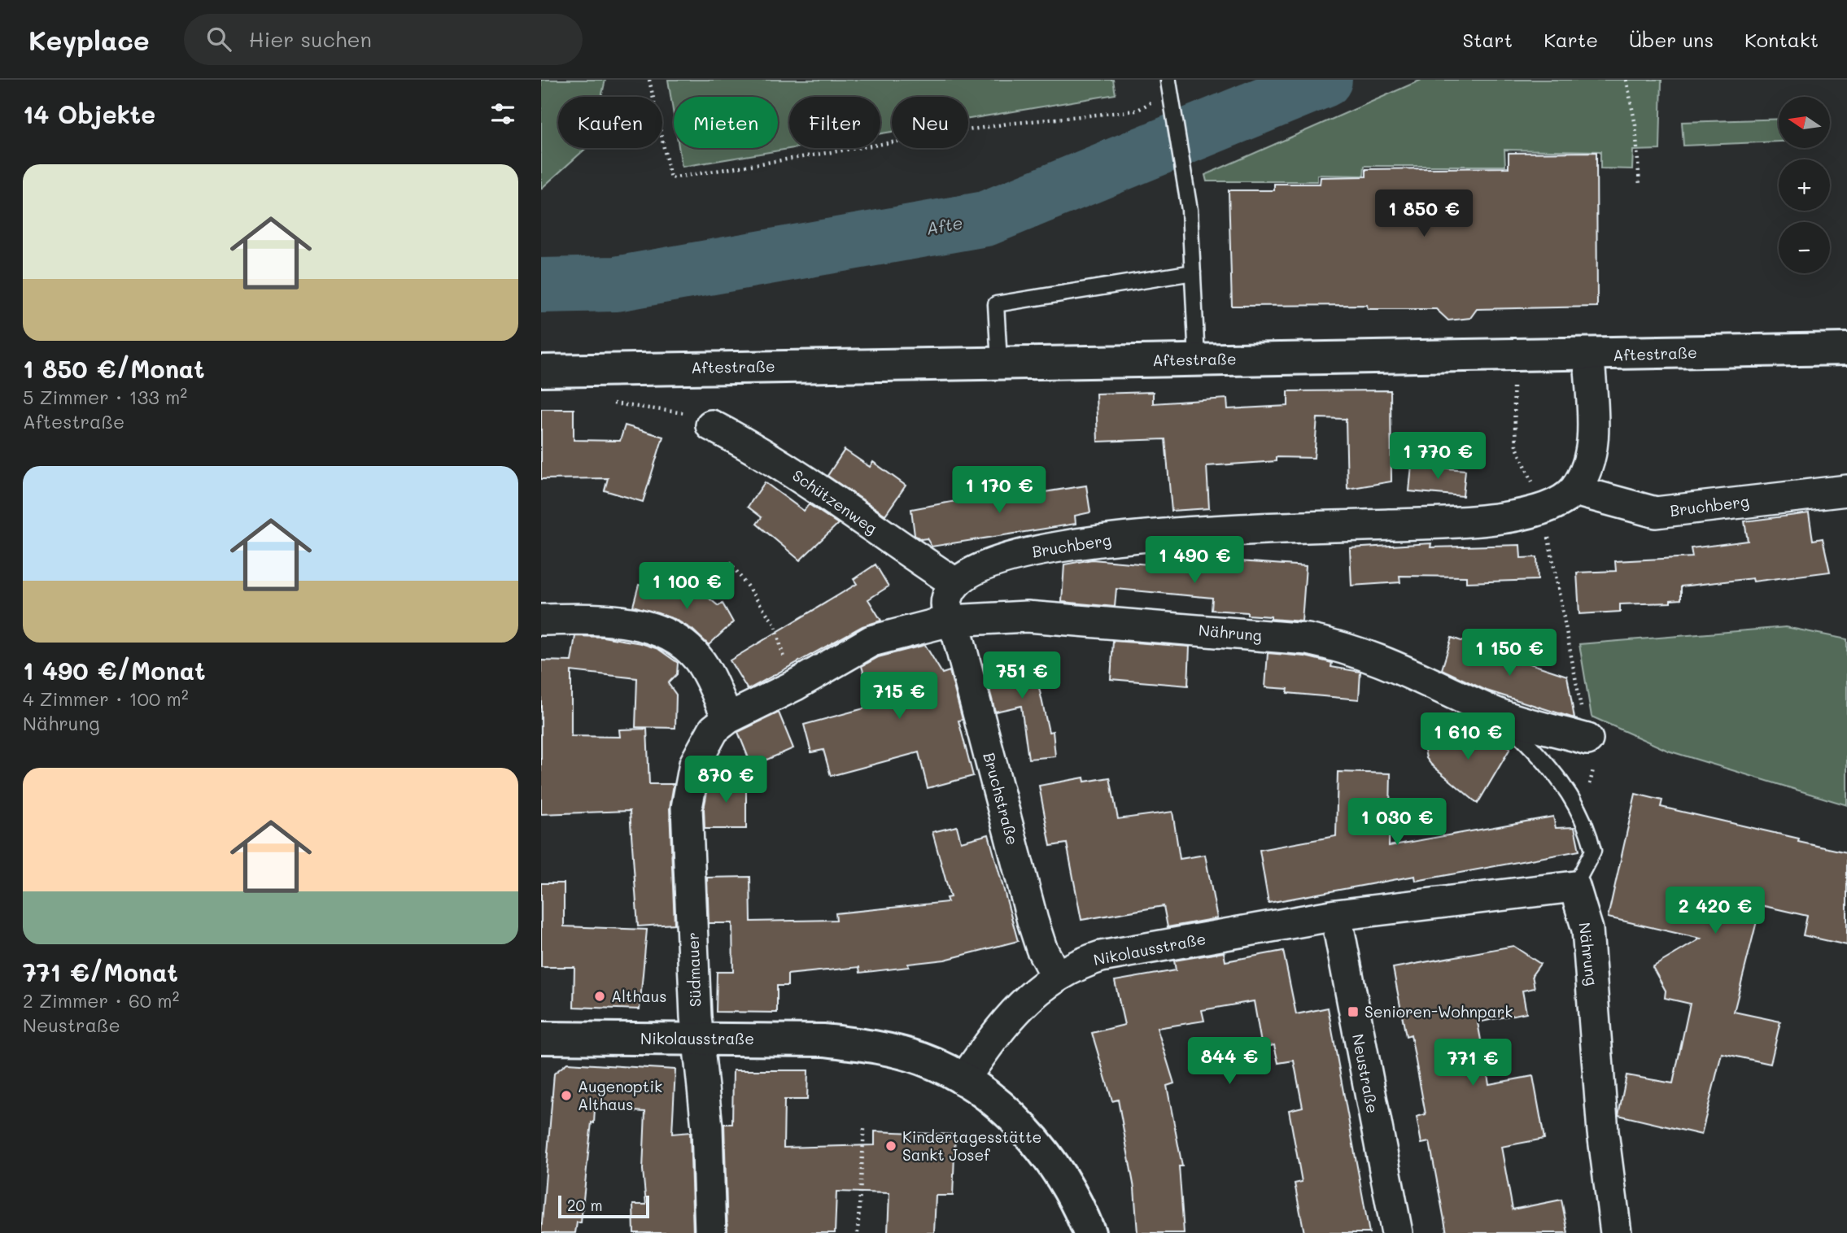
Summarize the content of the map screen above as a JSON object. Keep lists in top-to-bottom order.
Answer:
{
  "streets": {
    "main road": ["Aftestraße", "Nikolausstraße"],
    "street": [
      "Schützenweg",
      "Bruchberg",
      "Nährung",
      "Bruchstraße",
      "Südmauer",
      "Neustraße"
    ]
  },
  "crossings": [
    ["Aftestraße", "Bruchberg"],
    ["Schützenweg", "Bruchberg"],
    ["Nährung", "Bruchstraße"],
    ["Nährung", "Nikolausstraße"],
    ["Bruchstraße", "Nikolausstraße"],
    ["Nikolausstraße", "Südmauer"],
    ["Nikolausstraße", "Neustraße"]
  ],
  "water": ["Afte"],
  "places": {
    "other": ["Althaus", "Augenoptik Althaus", "Kindertagesstätte Sankt Josef"],
    "transit": ["Senioren-Wohnpark"]
  },
  "scale_bar": "20 m",
  "north": "left",
  "page": {
    "header": "Keyplace",
    "search": "Hier suchen",
    "nav": [
      "Start",
      "Karte",
      "Über uns",
      "Kontakt"
    ],
    "heading": "14 Objekte",
    "map_buttons": ["+", "−"],
    "chip": [
      "Kaufen",
      "Mieten",
      "Filter",
      "Neu"
    ],
    "list": [
      {
        "name": "1 850 €/Monat",
        "note": "5 Zimmer · 133 m² · Aftestraße"
      },
      {
        "name": "1 490 €/Monat",
        "note": "4 Zimmer · 100 m² · Nährung"
      },
      {
        "name": "771 €/Monat",
        "note": "2 Zimmer · 60 m² · Neustraße"
      }
    ],
    "price": [
      "1 850 €",
      "1 770 €",
      "1 170 €",
      "1 490 €",
      "1 100 €",
      "1 150 €",
      "751 €",
      "715 €",
      "1 610 €",
      "870 €",
      "1 030 €",
      "2 420 €",
      "844 €",
      "771 €"
    ],
    "scale": "20 m"
  }
}
